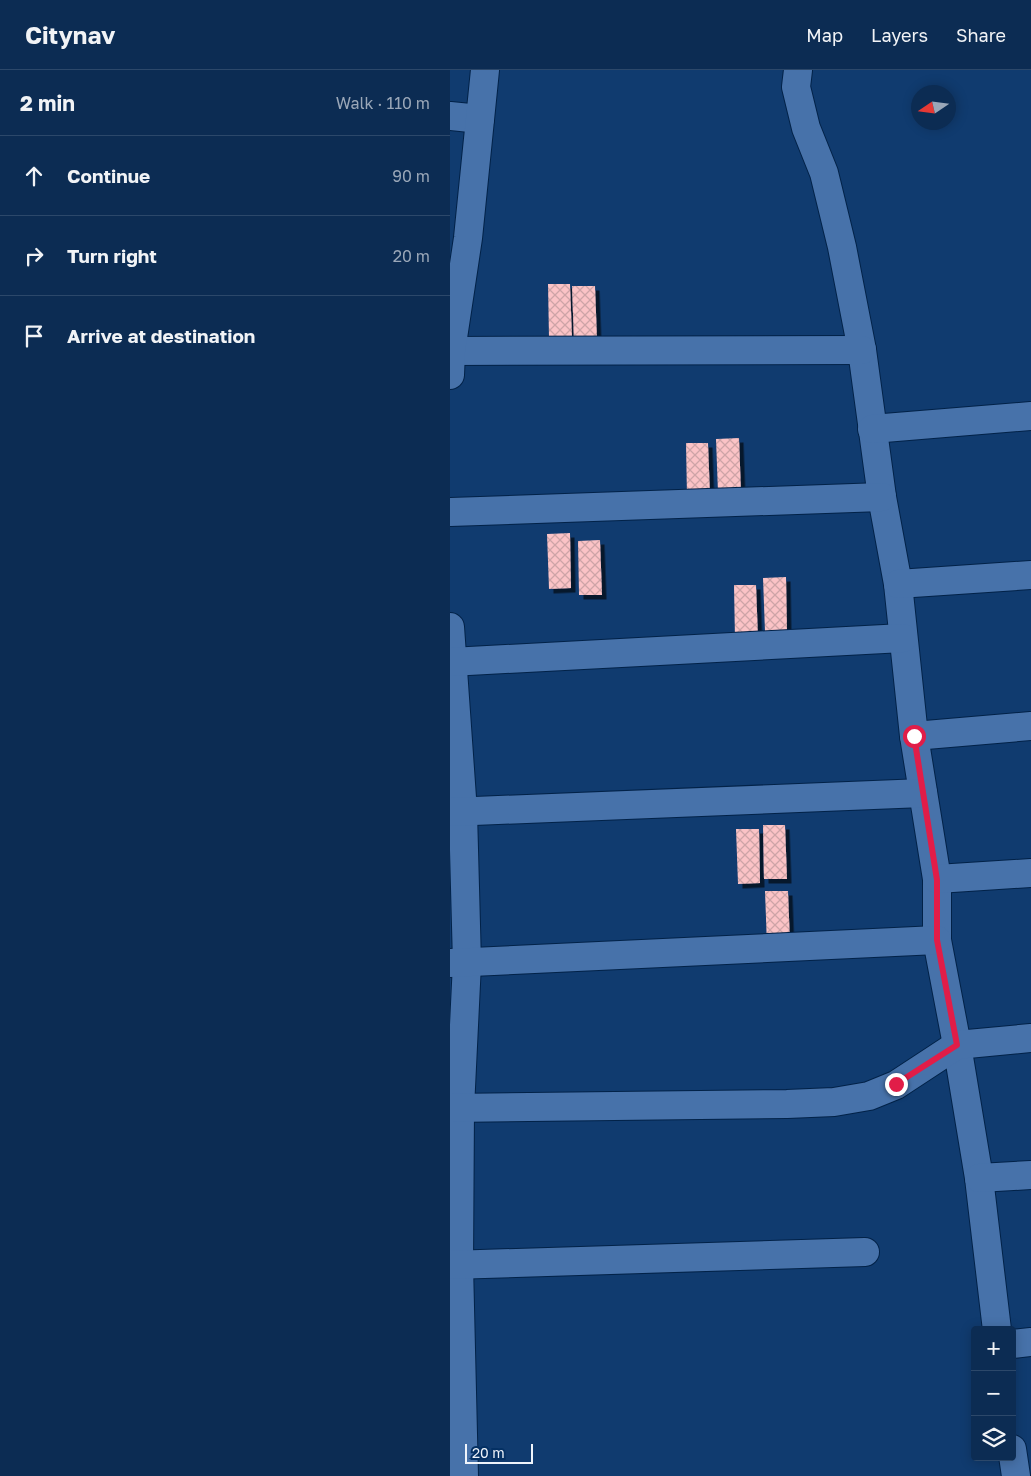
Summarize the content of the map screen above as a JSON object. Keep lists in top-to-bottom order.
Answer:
{
  "scale_bar": "20 m",
  "north": "left",
  "page": {
    "header": "Citynav",
    "nav": ["Map", "Layers", "Share"],
    "heading": ["2 min", "Walk · 110 m"],
    "list": [
      ["Continue", "90 m"],
      ["Turn right", "20 m"],
      "Arrive at destination"
    ],
    "map_buttons": ["+", "−"],
    "scale": "20 m"
  }
}
